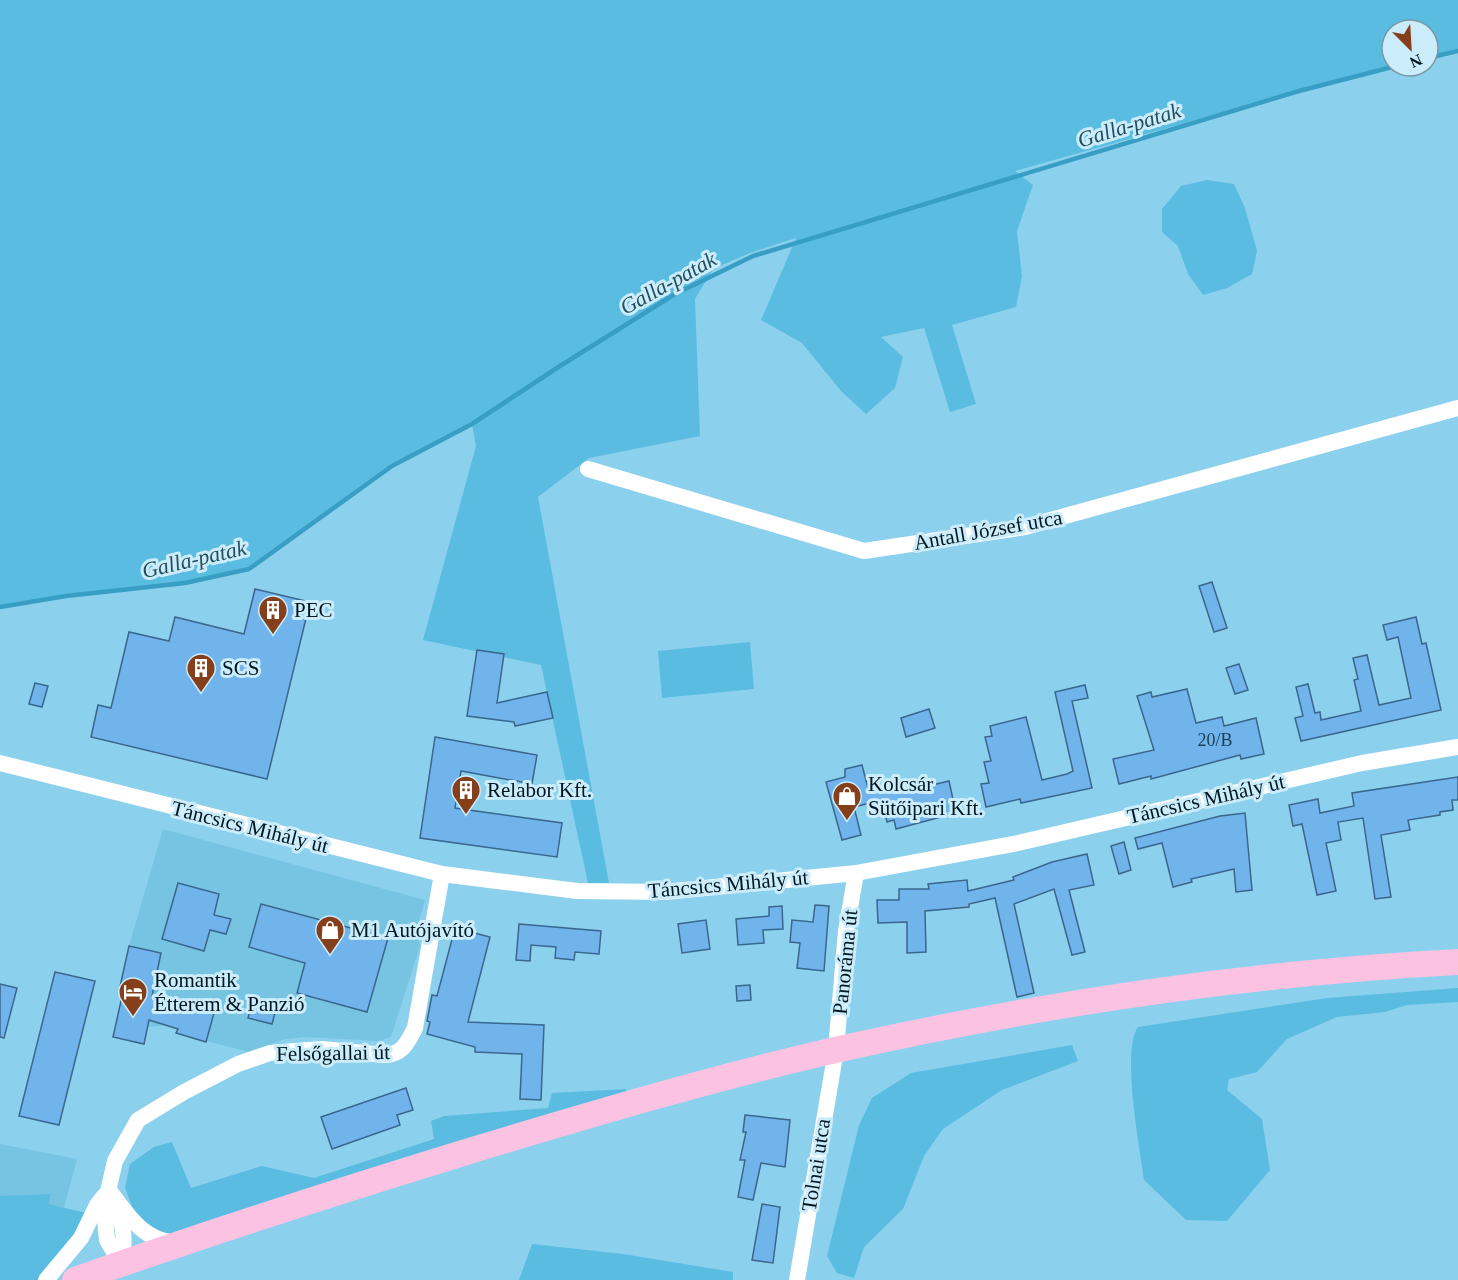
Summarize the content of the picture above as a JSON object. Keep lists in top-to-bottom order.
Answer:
{
  "streets": {
    "street": [
      "Antall József utca",
      "Táncsics Mihály út",
      "Panoráma út",
      "Felsőgallai út",
      "Tolnai utca"
    ]
  },
  "crossings": [
    ["Táncsics Mihály út", "Panoráma út"],
    ["Táncsics Mihály út", "Felsőgallai út"],
    ["Panoráma út", "Tolnai utca"]
  ],
  "water": ["Galla-patak"],
  "places": {
    "building": ["PEC", "SCS", "Relabor Kft."],
    "shop": ["Kolcsár Sütőipari Kft.", "M1 Autójavító"],
    "hotel": ["Romantik Étterem & Panzió"]
  },
  "house_numbers": ["20/B"],
  "north": "bottom right"
}
